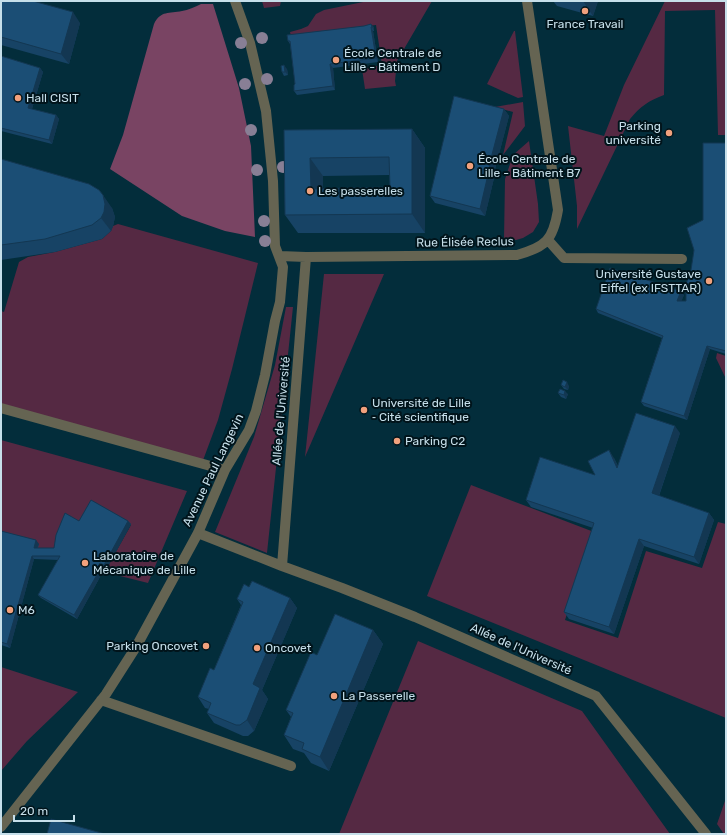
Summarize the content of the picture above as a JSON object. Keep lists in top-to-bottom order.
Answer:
{
  "streets": {
    "street": ["Rue Élisée Reclus", "Allée de l'Université", "Avenue Paul Langevin"]
  },
  "crossings": [
    ["Rue Élisée Reclus", "Allée de l'Université"],
    ["Rue Élisée Reclus", "Avenue Paul Langevin"],
    ["Allée de l'Université", "Avenue Paul Langevin"]
  ],
  "places": [
    "France Travail",
    "École Centrale de Lille - Bâtiment D",
    "Hall CISIT",
    "Parking université",
    "École Centrale de Lille - Bâtiment B7",
    "Les passerelles",
    "Université Gustave Eiffel (ex IFSTTAR)",
    "Université de Lille ‐ Cité scientifique",
    "Parking C2",
    "Laboratoire de Mécanique de Lille",
    "M6",
    "Parking Oncovet",
    "Oncovet",
    "La Passerelle"
  ],
  "scale_bar": "20 m"
}
